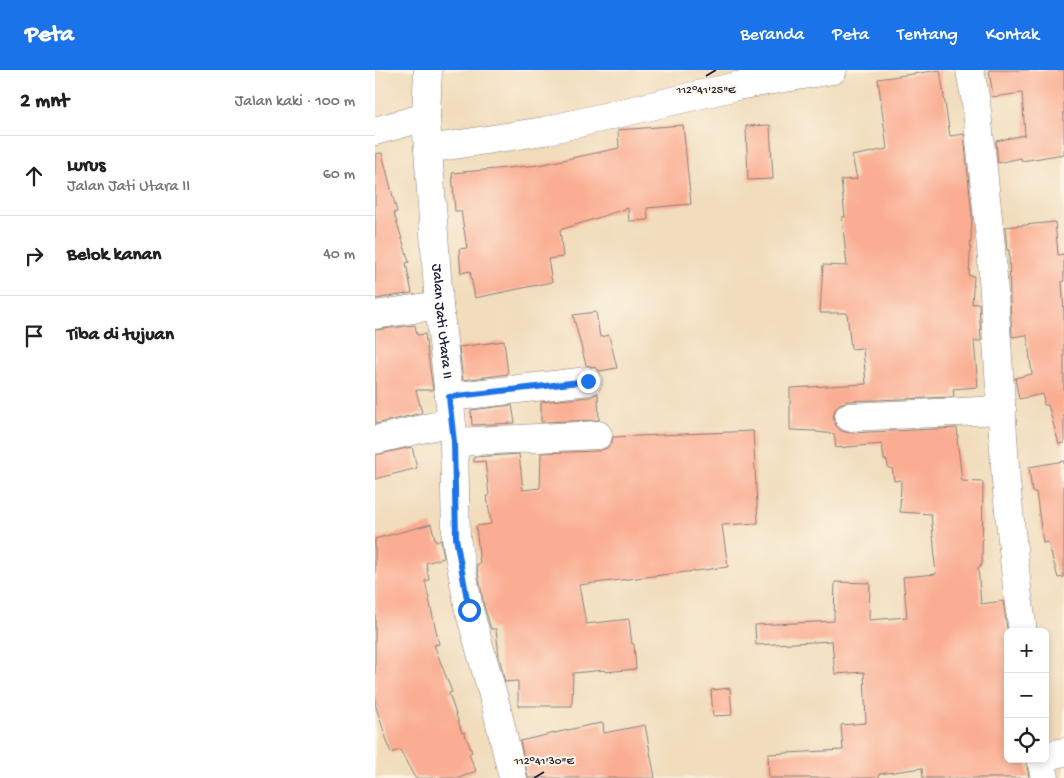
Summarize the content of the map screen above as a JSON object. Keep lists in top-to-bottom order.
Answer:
{
  "streets": {
    "street": ["Jalan Jati Utara II"]
  },
  "page": {
    "header": "Peta",
    "nav": [
      "Beranda",
      "Peta",
      "Tentang",
      "Kontak"
    ],
    "heading": ["2 mnt", "Jalan kaki · 100 m"],
    "list": [
      ["Lurus", "Jalan Jati Utara II", "60 m"],
      ["Belok kanan", "40 m"],
      "Tiba di tujuan"
    ],
    "map_buttons": ["+", "−"]
  },
  "coordinates": ["112°41'25\"E", "112°41'30\"E"]
}
